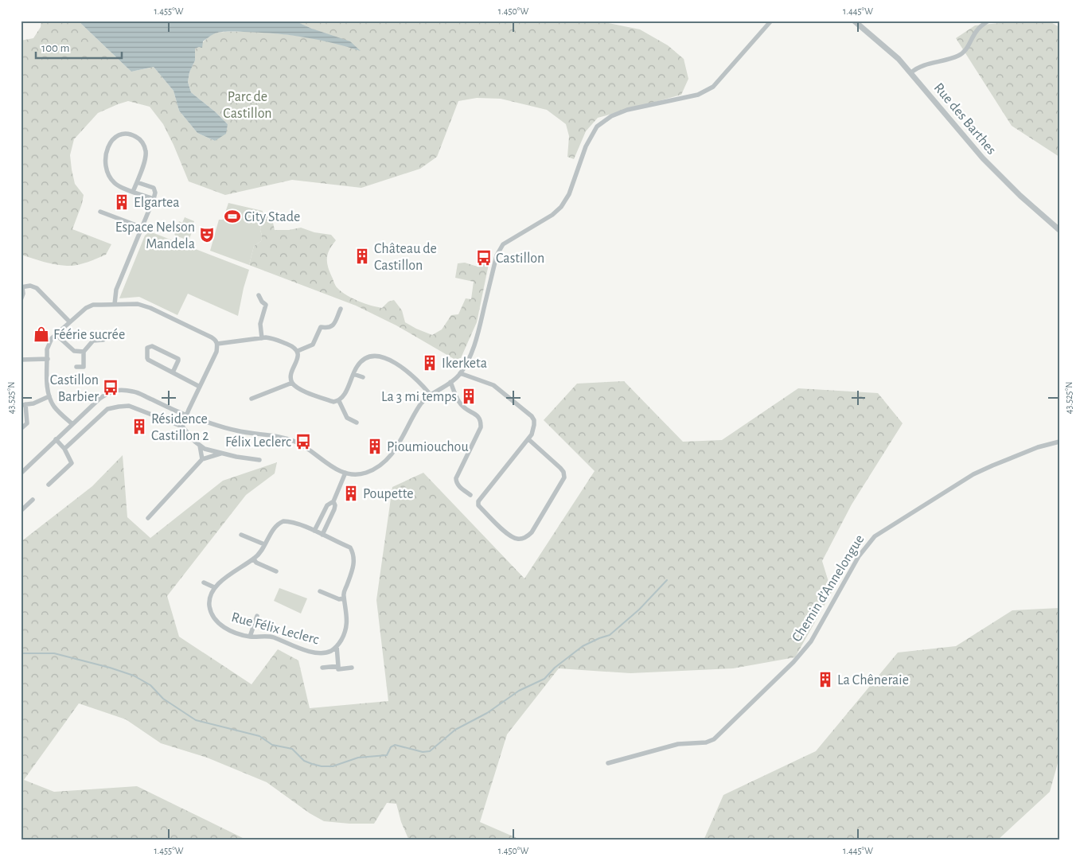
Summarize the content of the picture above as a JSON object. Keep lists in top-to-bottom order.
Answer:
{
  "streets": {
    "street": ["Rue des Barthes", "Chemin d’Annelongue", "Rue Félix Leclerc"]
  },
  "parks": ["Parc de Castillon"],
  "places": {
    "building": [
      "Elgartea",
      "Château de Castillon",
      "Ikerketa",
      "La 3 mi temps",
      "Résidence Castillon 2",
      "Pioumiouchou",
      "Poupette",
      "La Chêneraie"
    ],
    "sports": ["City Stade"],
    "theatre": ["Espace Nelson Mandela"],
    "bus stop": ["Castillon", "Castillon Barbier", "Félix Leclerc"],
    "shop": ["Féérie sucrée"]
  },
  "scale_bar": "100 m",
  "coordinates": [
    "1.455°W",
    "1.450°W",
    "1.445°W",
    "43.525°N"
  ]
}
